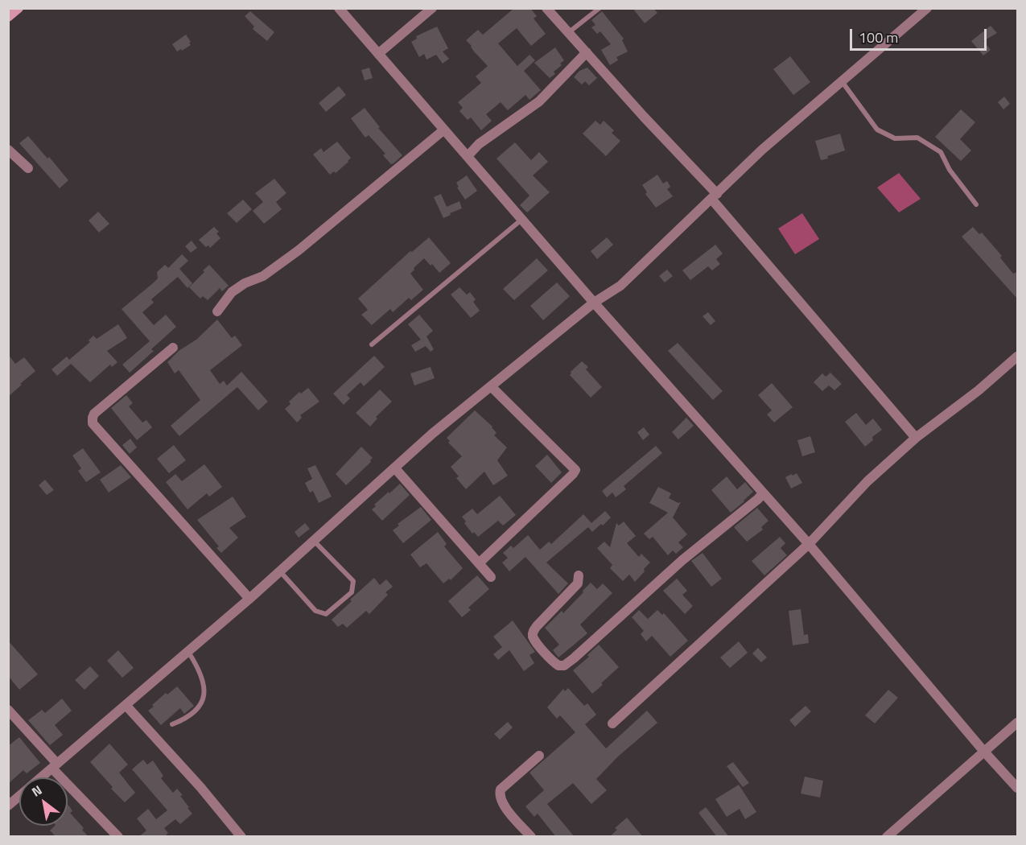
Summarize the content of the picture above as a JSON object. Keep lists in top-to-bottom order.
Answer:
{
  "scale_bar": "100 m",
  "north": "top left"
}
